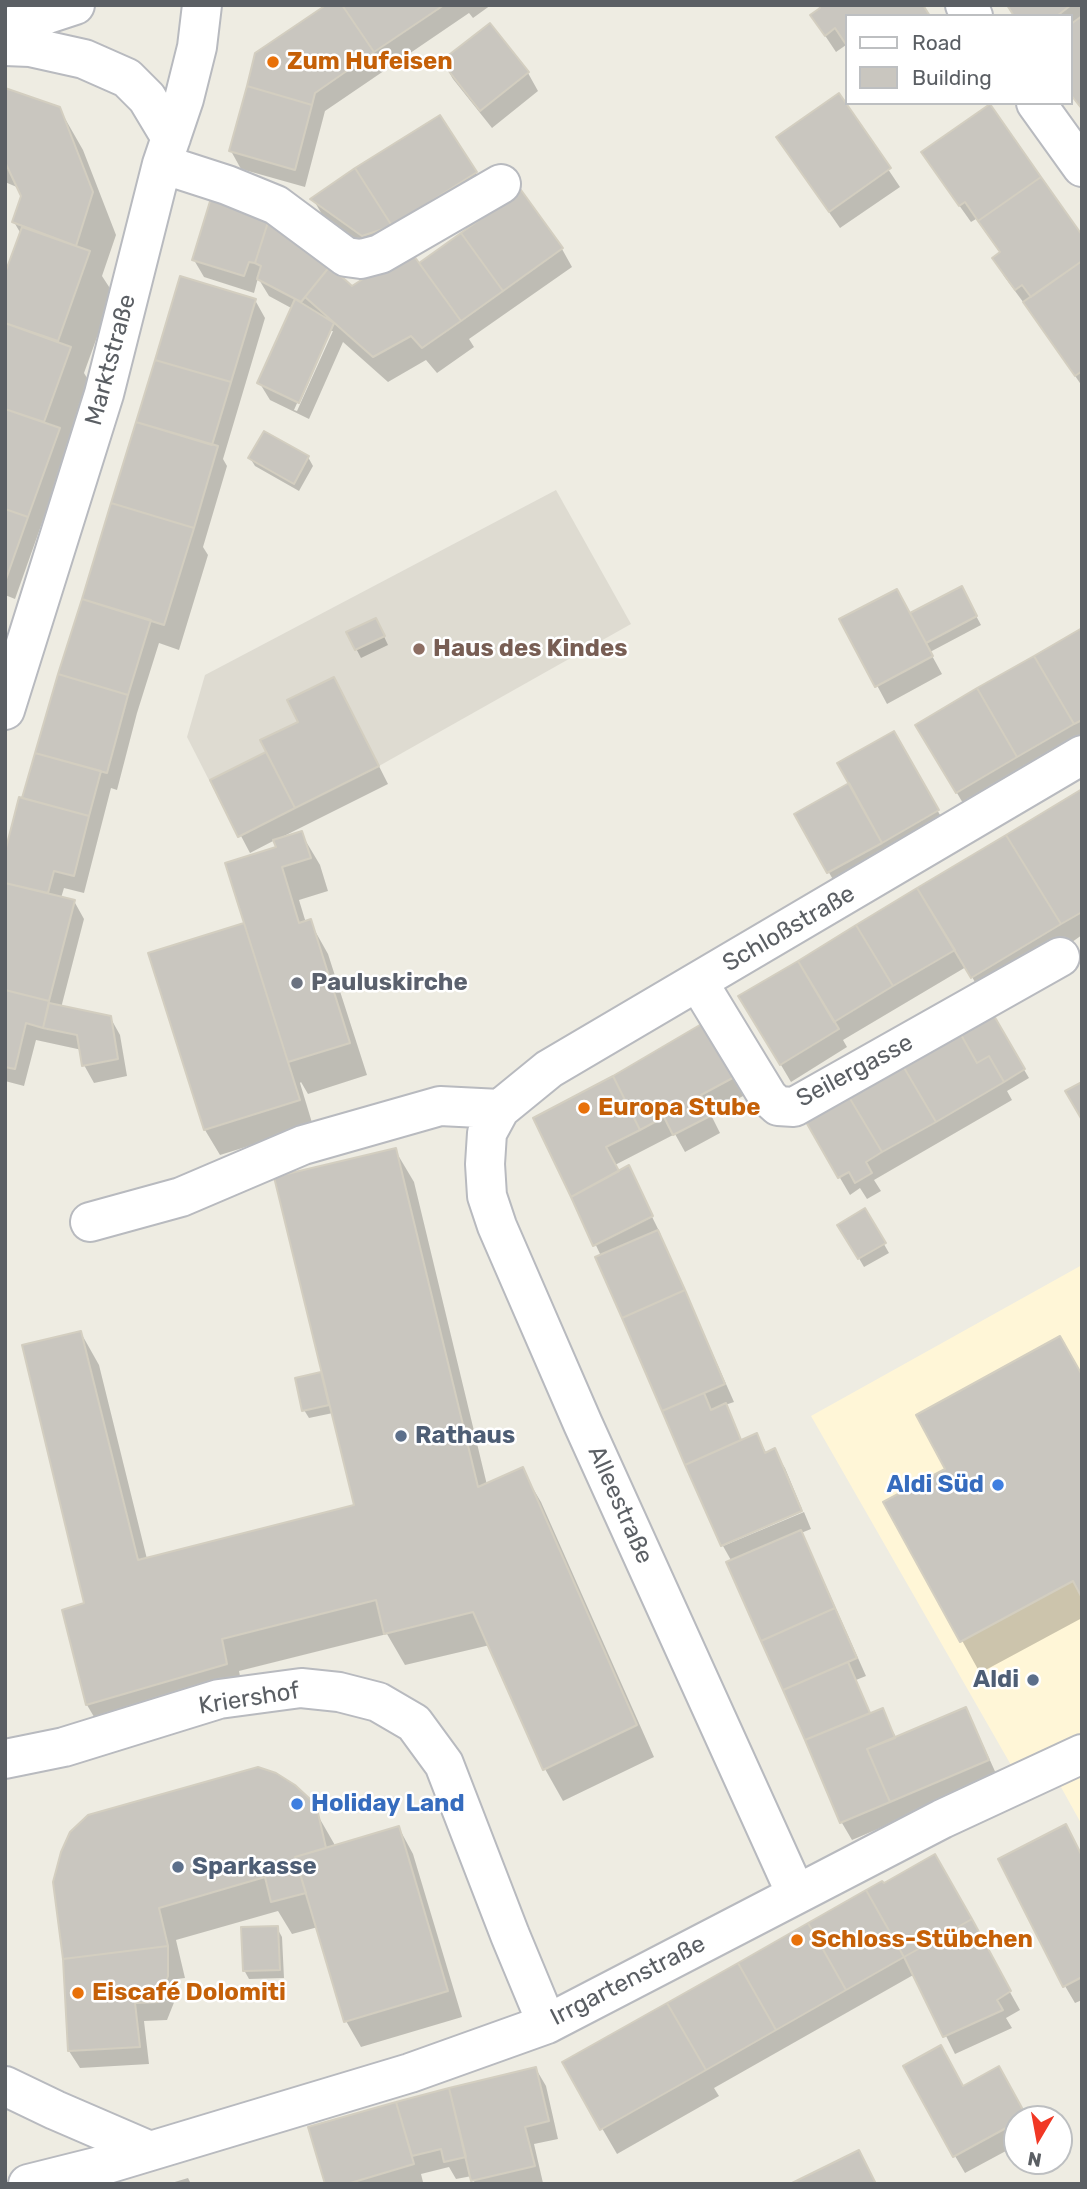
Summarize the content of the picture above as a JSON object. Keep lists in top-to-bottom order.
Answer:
{
  "streets": {
    "street": [
      "Marktstraße",
      "Schloßstraße",
      "Seilergasse",
      "Alleestraße",
      "Kriershof",
      "Irrgartenstraße"
    ]
  },
  "crossings": [
    ["Schloßstraße", "Seilergasse"],
    ["Schloßstraße", "Alleestraße"],
    ["Alleestraße", "Irrgartenstraße"],
    ["Kriershof", "Irrgartenstraße"]
  ],
  "places": [
    "Zum Hufeisen",
    "Haus des Kindes",
    "Pauluskirche",
    "Europa Stube",
    "Rathaus",
    "Aldi Süd",
    "Aldi",
    "Holiday Land",
    "Sparkasse",
    "Schloss-Stübchen",
    "Eiscafé Dolomiti"
  ],
  "legend": ["Road", "Building"],
  "north": "bottom"
}
